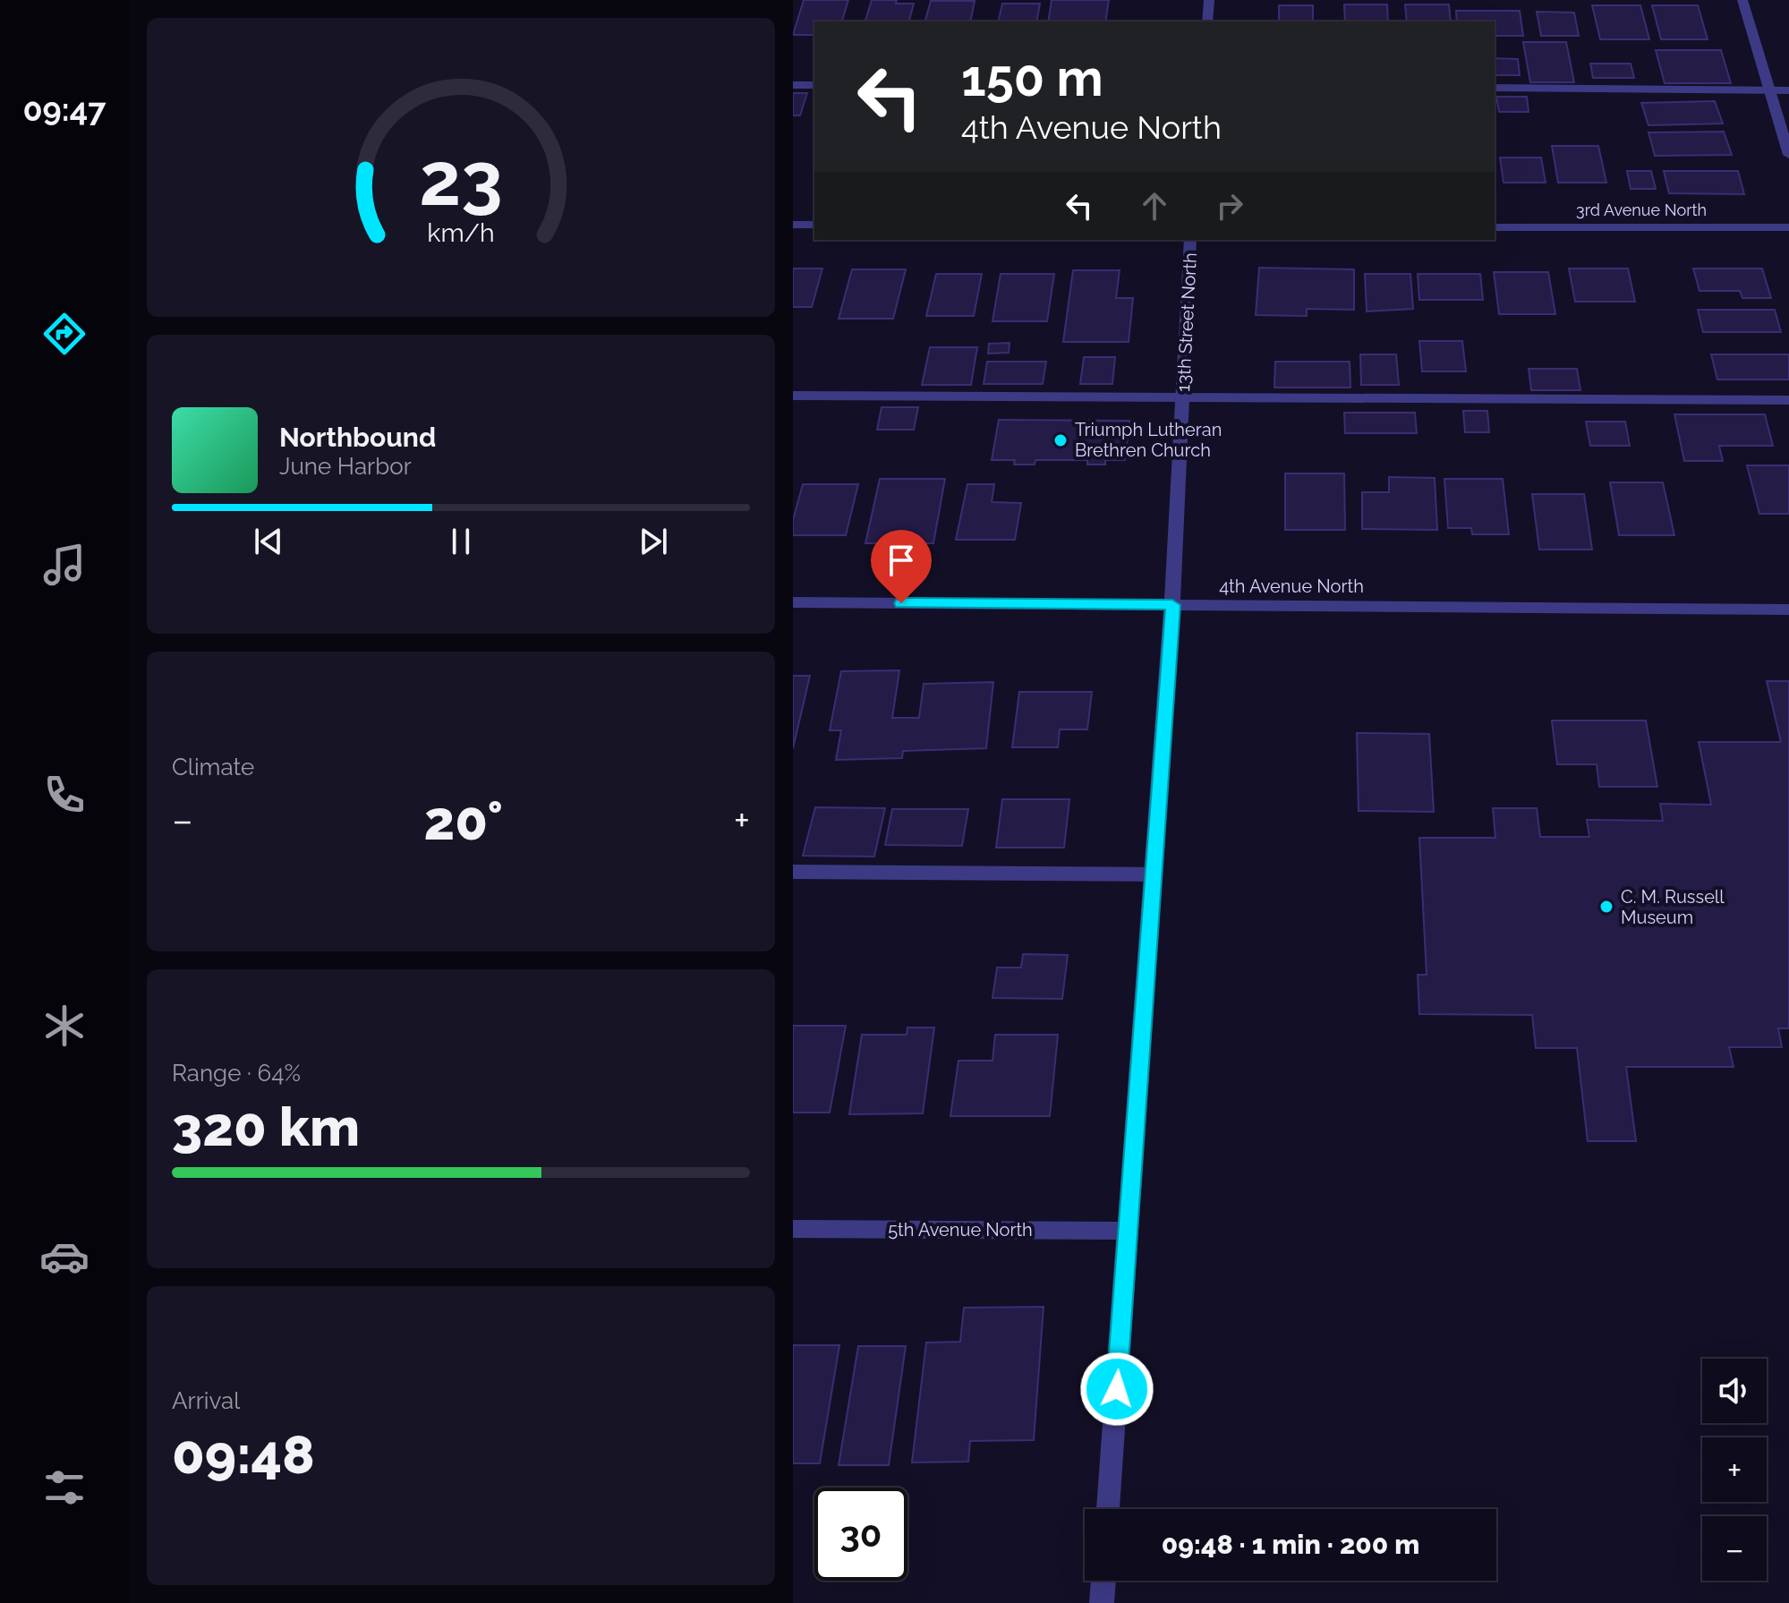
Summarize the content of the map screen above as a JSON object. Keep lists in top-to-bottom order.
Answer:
{
  "streets": {
    "street": [
      "3rd Avenue North",
      "13th Street North",
      "4th Avenue North",
      "5th Avenue North"
    ]
  },
  "crossings": [
    ["13th Street North", "4th Avenue North"],
    ["13th Street North", "5th Avenue North"]
  ],
  "places": ["Triumph Lutheran Brethren Church", "C. M. Russell Museum"],
  "page": {
    "tabs": "09:47",
    "turn": ["150 m", "4th Avenue North"],
    "song": ["Northbound", "June Harbor"],
    "tile": [
      "Climate",
      ["Range · 64%", "320 km"],
      ["Arrival", "09:48"]
    ],
    "heat": ["−", "20°", "+"],
    "map_buttons": ["+", "−"],
    "limit": "30",
    "trip": "09:48 · 1 min · 200 m",
    "gauge": ["23", "km/h"]
  }
}
